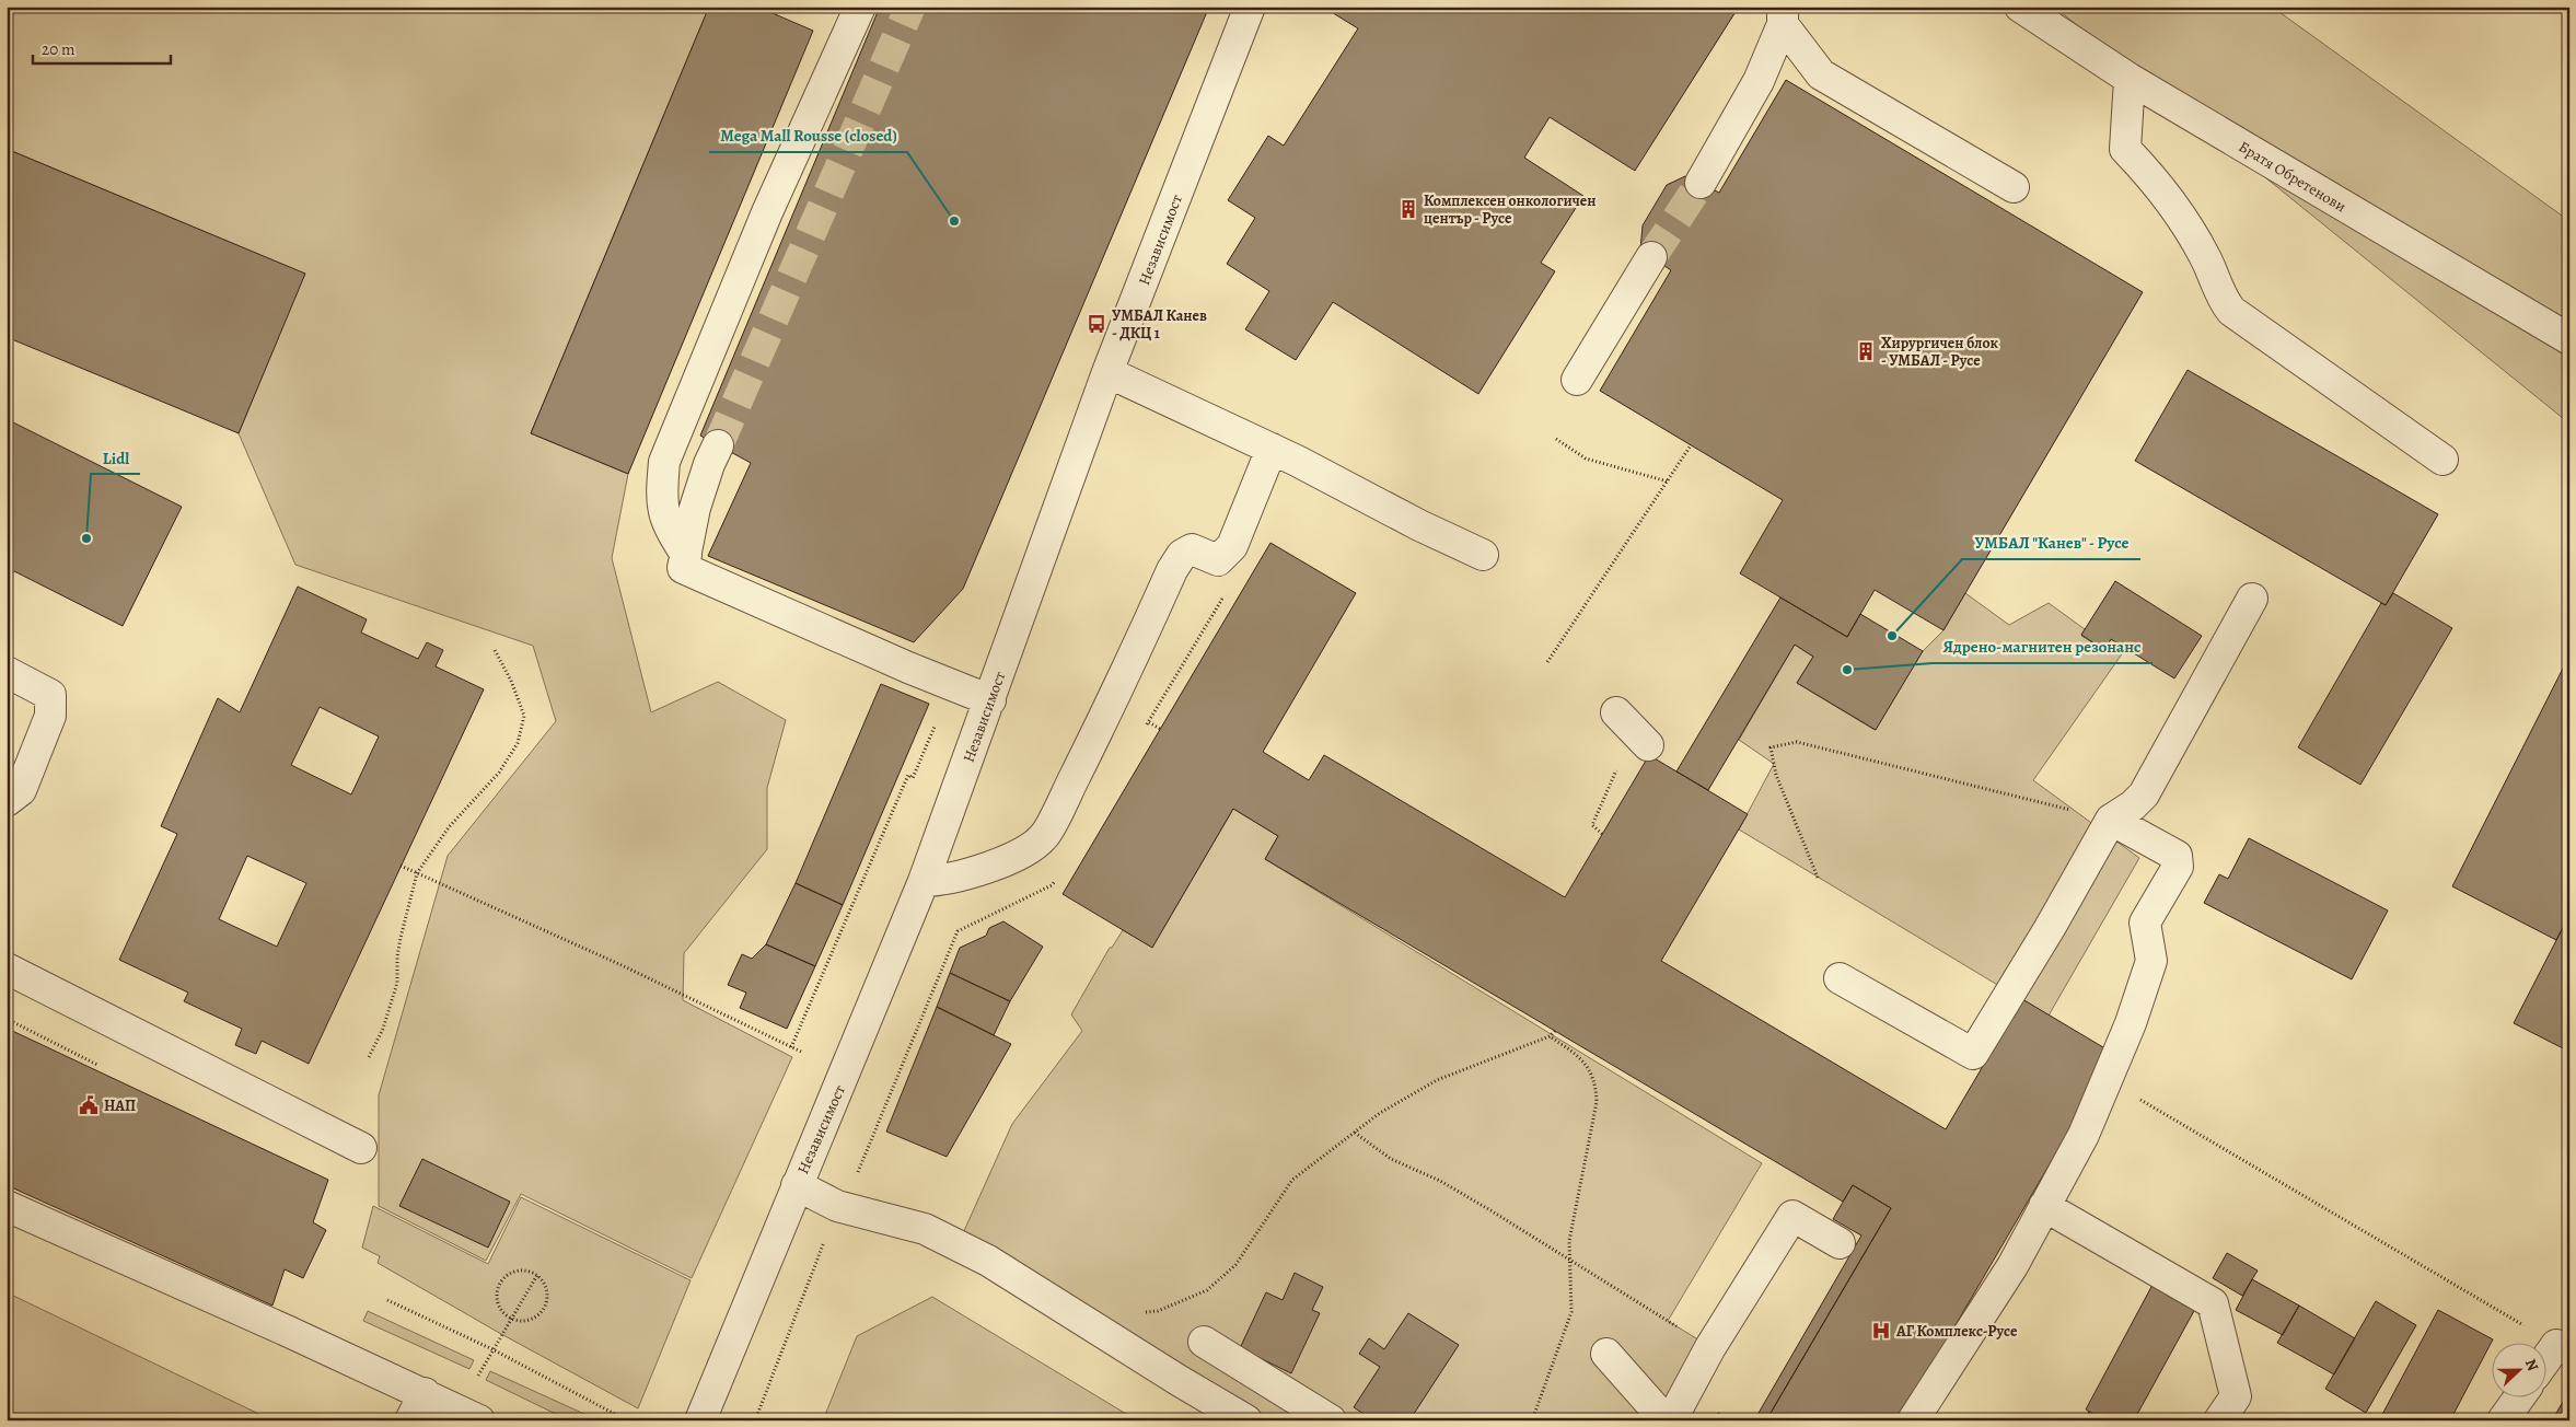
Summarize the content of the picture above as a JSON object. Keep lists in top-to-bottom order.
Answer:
{
  "streets": {
    "street": ["Братя Обретенови", "Независимост"]
  },
  "places": {
    "building": ["Комплексен онкологичен център - Русе", "Хирургичен блок - УМБАЛ - Русе"],
    "other": [
      "Mega Mall Rousse (closed)",
      "Lidl",
      "УМБАЛ \"Канев\" - Русе",
      "Ядрено-магнитен резонанс"
    ],
    "bus stop": ["УМБАЛ Канев - ДКЦ 1"],
    "public building": ["НАП"],
    "hospital": ["АГ Комплекс-Русе"]
  },
  "scale_bar": "20 m",
  "north": "right"
}
